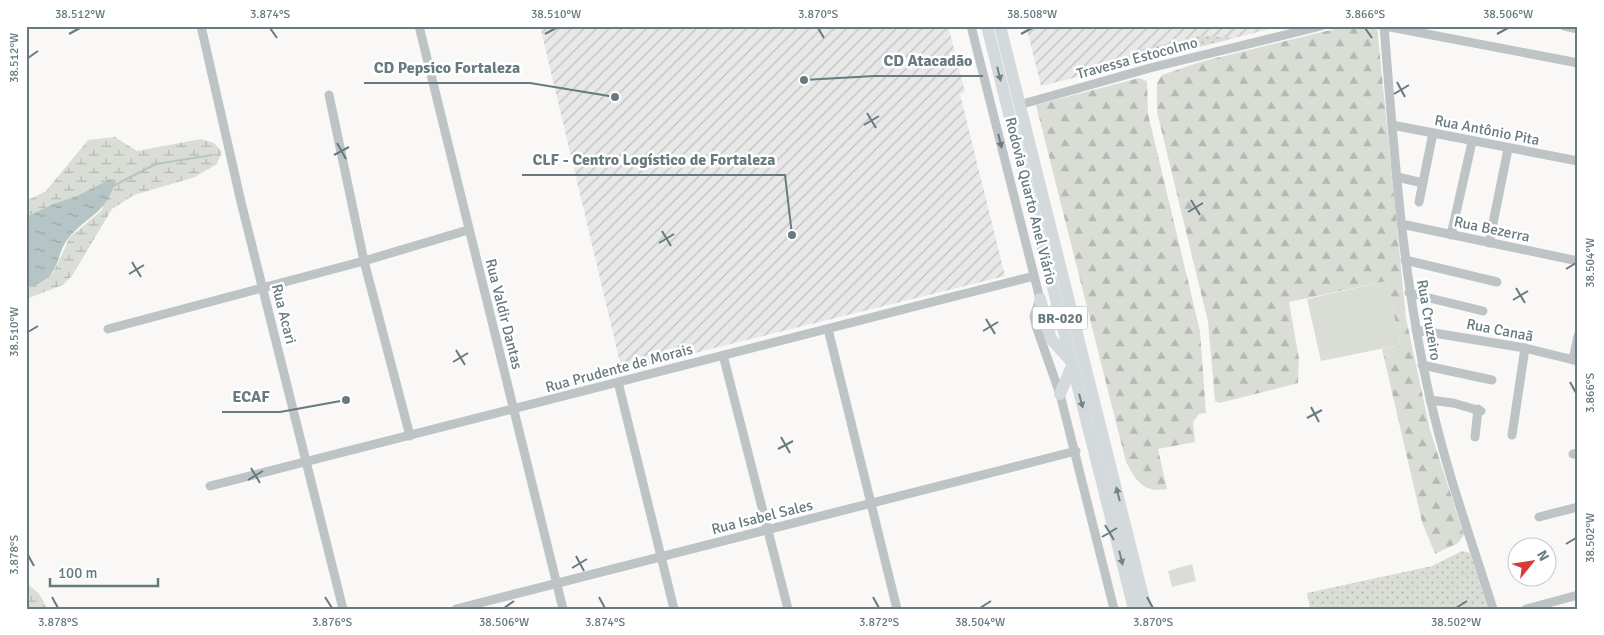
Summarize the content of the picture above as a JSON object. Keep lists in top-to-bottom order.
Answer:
{
  "streets": {
    "highway": ["Rodovia Quarto Anel Viário", "BR-020"],
    "street": [
      "Travessa Estocolmo",
      "Rua Antônio Pita",
      "Rua Bezerra",
      "Rua Acari",
      "Rua Valdir Dantas",
      "Rua Cruzeiro",
      "Rua Canaã",
      "Rua Prudente de Morais",
      "Rua Isabel Sales"
    ]
  },
  "crossings": [
    ["Travessa Estocolmo", "Rodovia Quarto Anel Viário"],
    ["Rua Antônio Pita", "Rua Cruzeiro"],
    ["Rua Bezerra", "Rua Cruzeiro"],
    ["Rua Acari", "Rua Prudente de Morais"],
    ["Rua Valdir Dantas", "Rua Prudente de Morais"],
    ["Rua Valdir Dantas", "Rua Isabel Sales"],
    ["Rua Cruzeiro", "Rua Canaã"]
  ],
  "places": [
    "CD Atacadão",
    "CD Pepsico Fortaleza",
    "CLF - Centro Logístico de Fortaleza",
    "ECAF"
  ],
  "scale_bar": "100 m",
  "north": "top right",
  "coordinates": [
    "38.512°W",
    "3.874°S",
    "38.510°W",
    "3.870°S",
    "38.508°W",
    "3.866°S",
    "38.506°W",
    "38.504°W",
    "38.502°W",
    "3.878°S",
    "3.876°S",
    "3.872°S"
  ]
}
